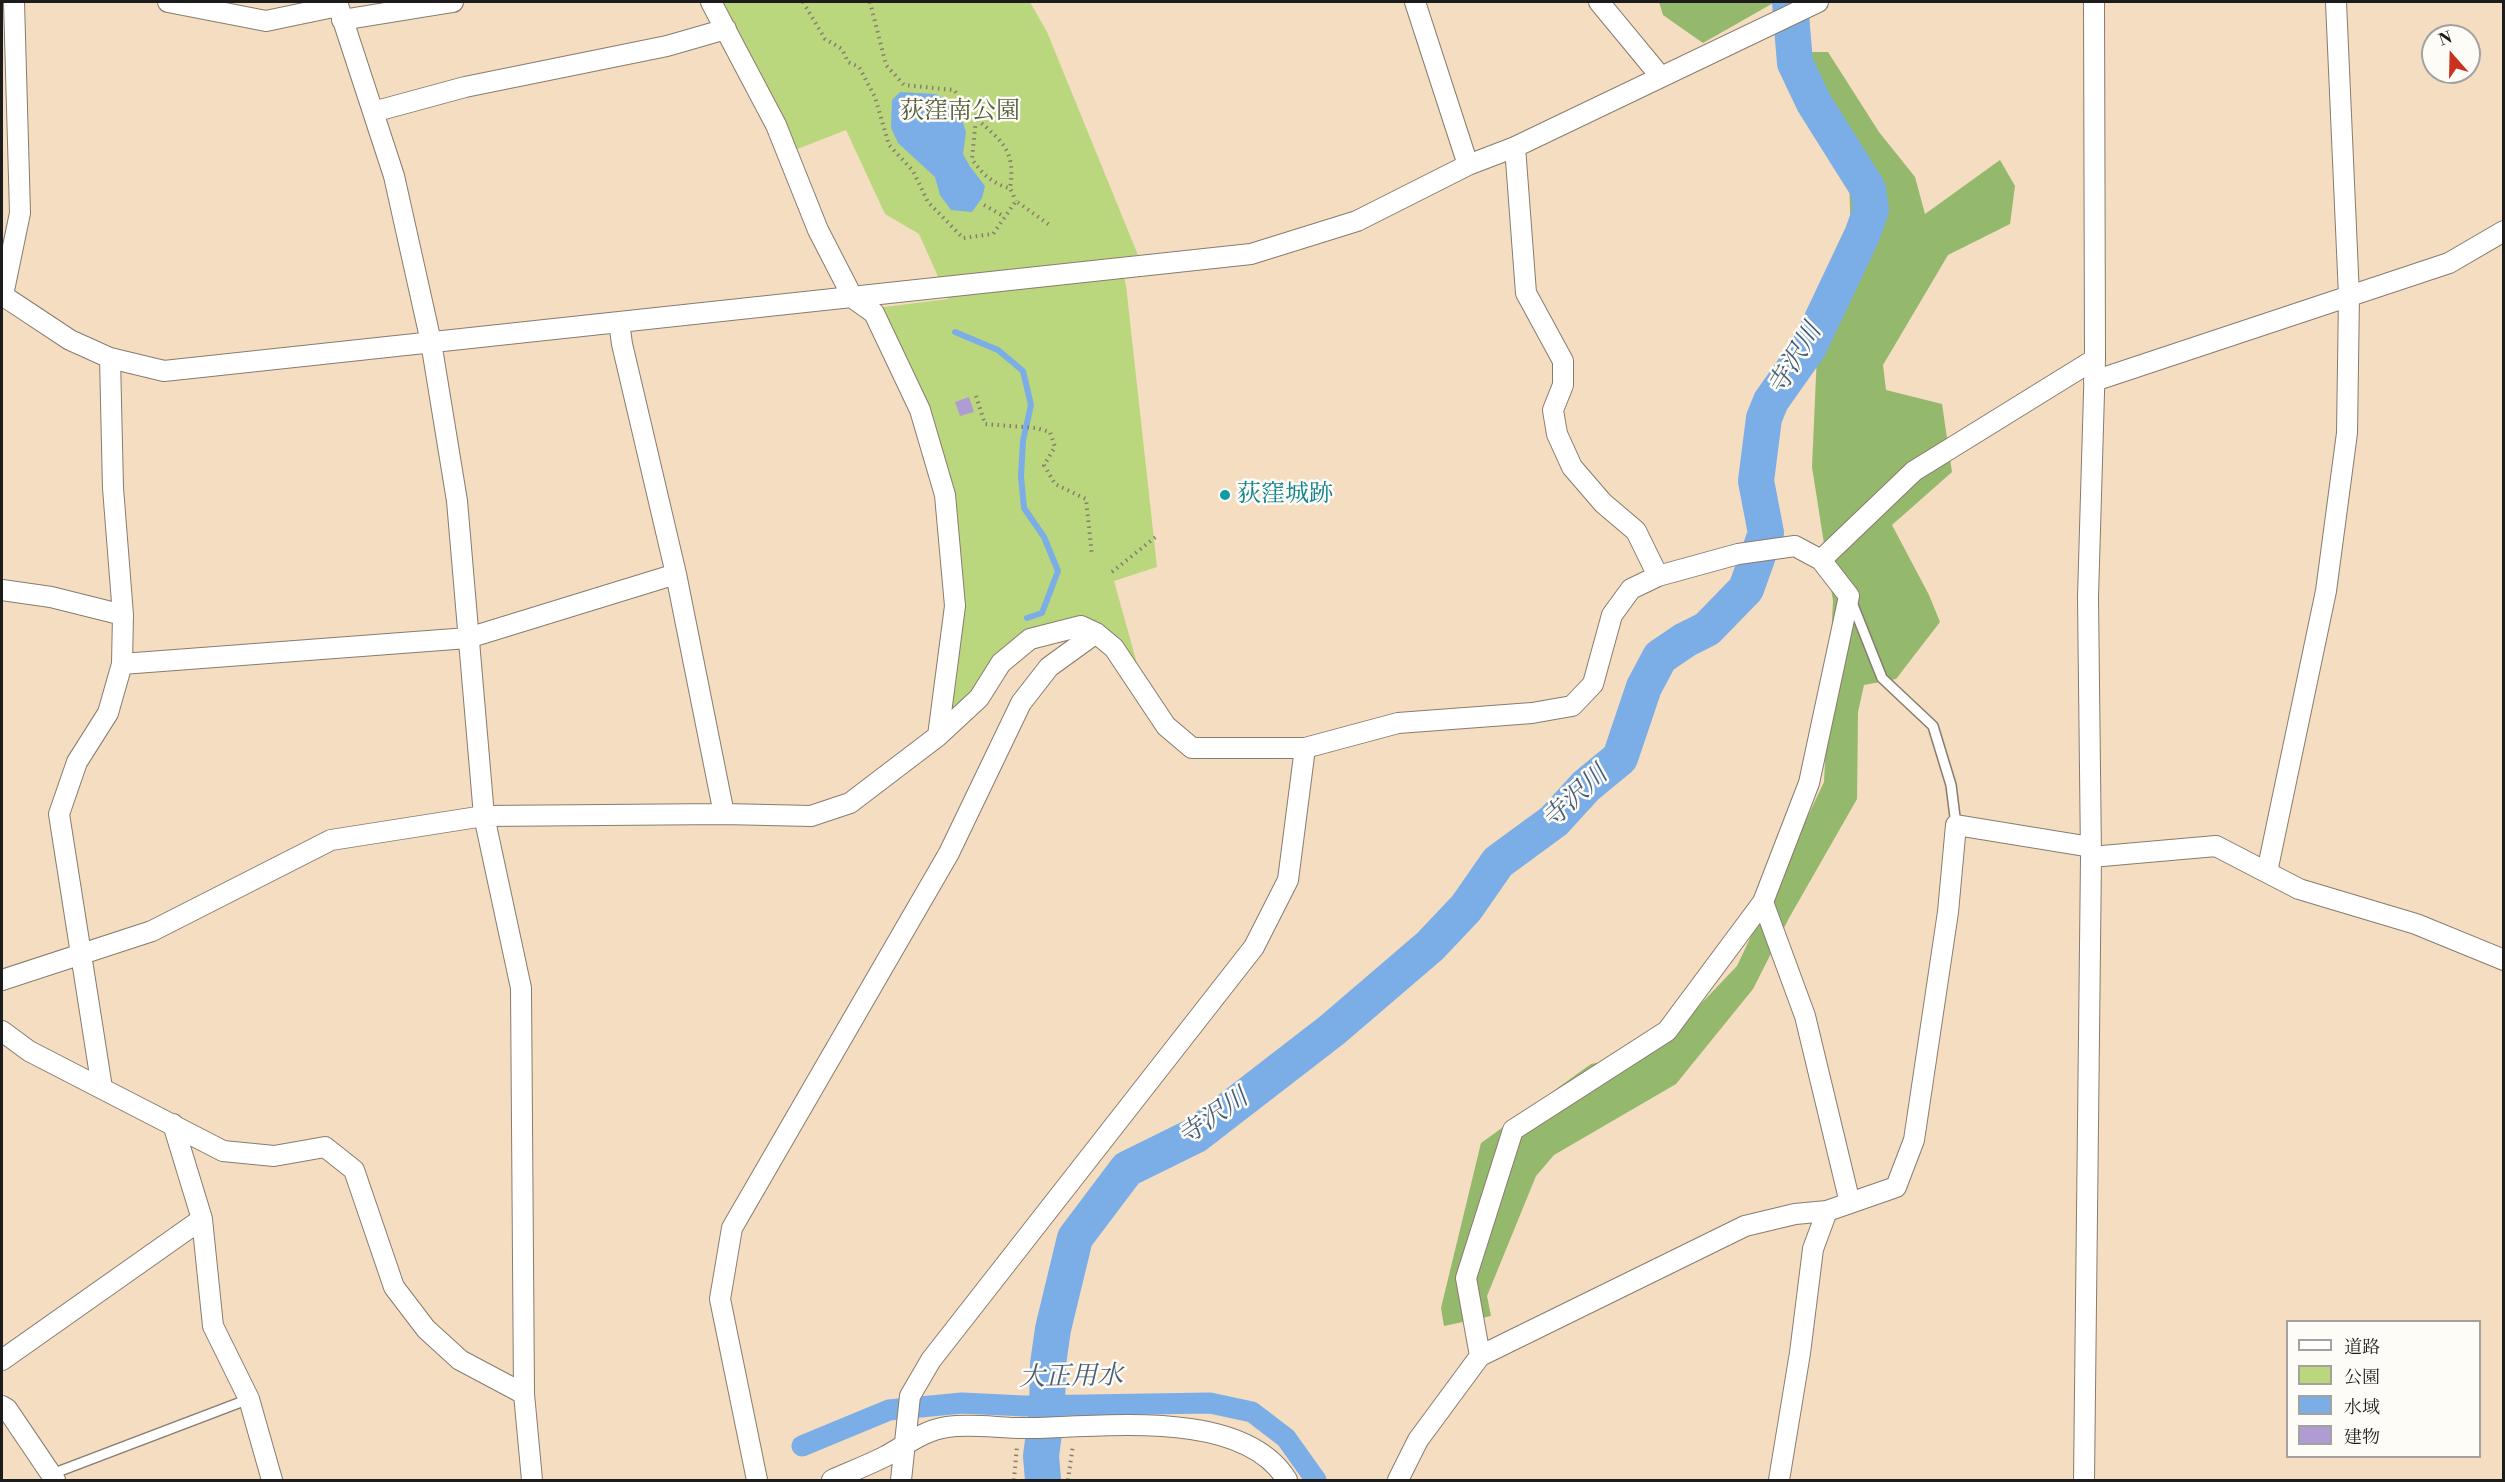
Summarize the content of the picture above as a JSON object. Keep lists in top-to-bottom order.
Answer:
{
  "water": ["寺沢川", "大正用水"],
  "parks": ["荻窪南公園"],
  "places": ["荻窪城跡"],
  "legend": [
    "道路",
    "公園",
    "水域",
    "建物"
  ],
  "north": "top"
}
